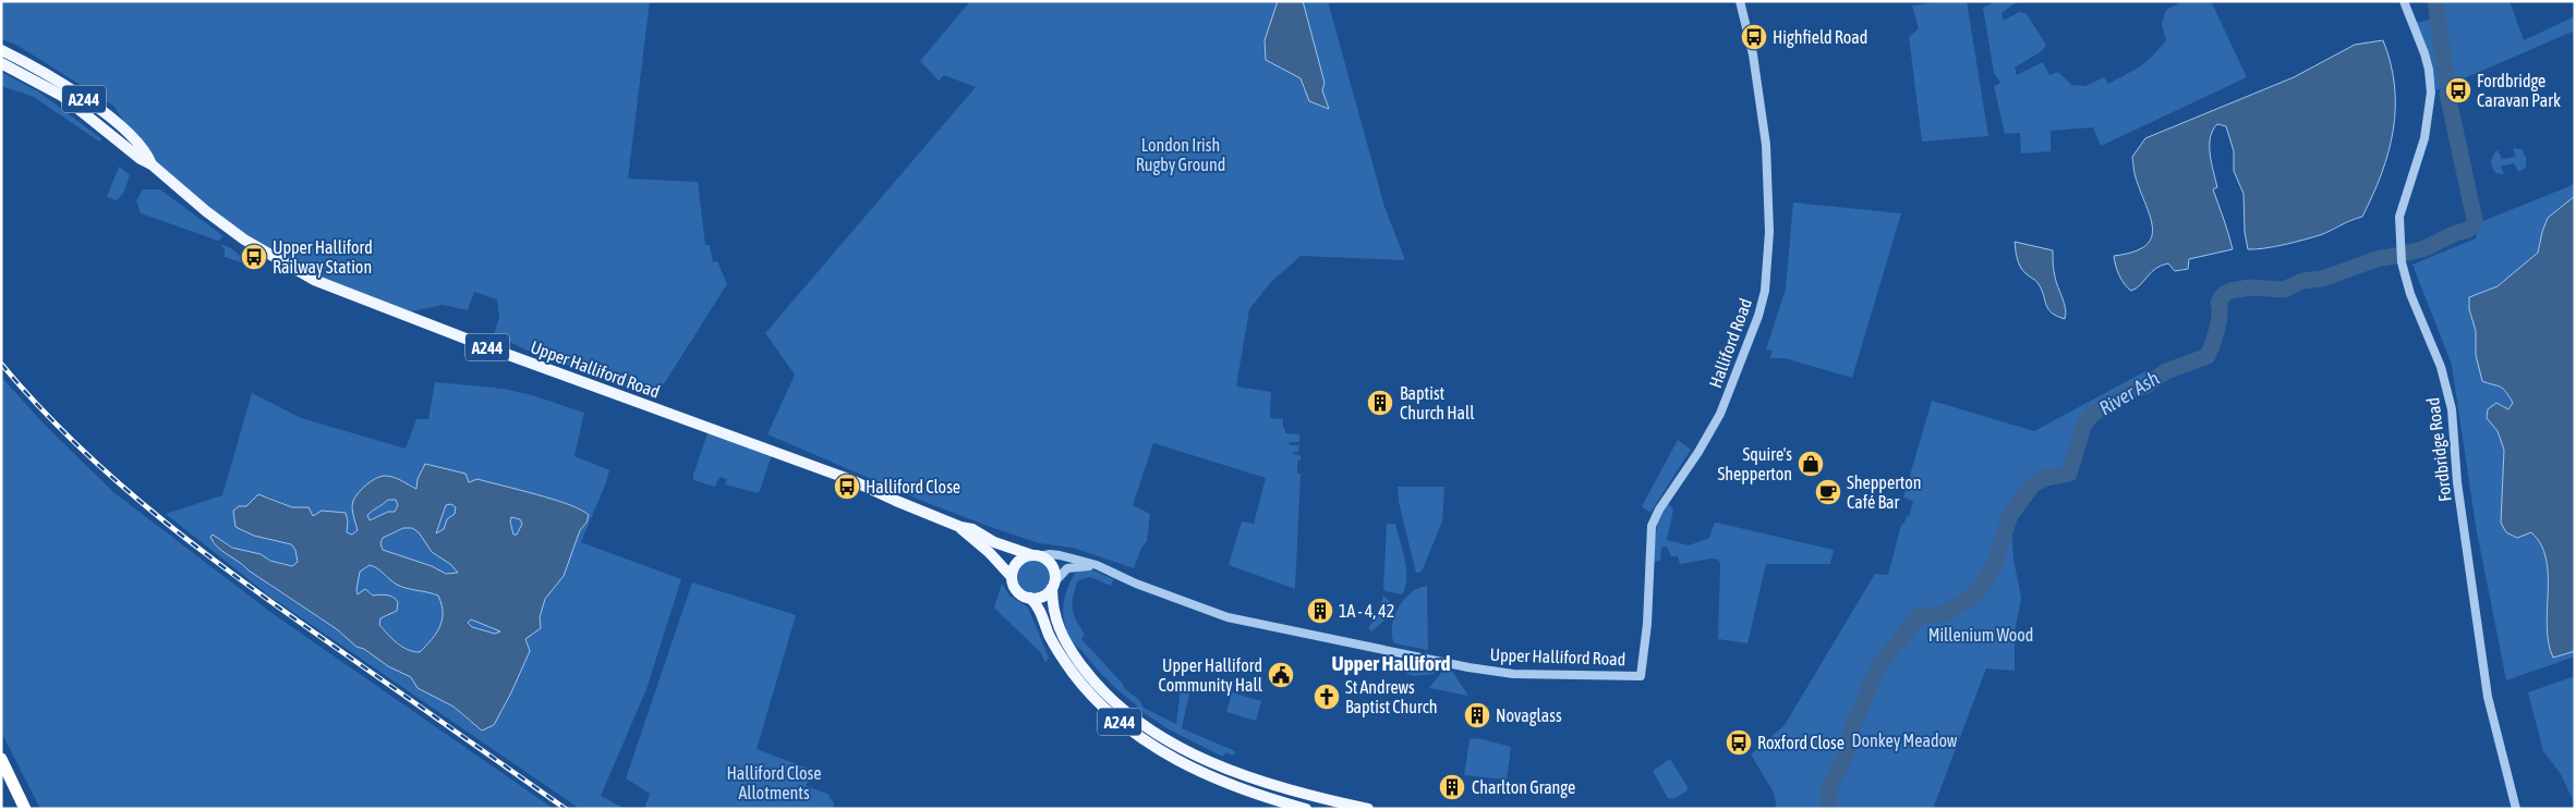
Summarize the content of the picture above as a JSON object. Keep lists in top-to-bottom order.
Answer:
{
  "streets": {
    "main road": ["A244", "Upper Halliford Road"],
    "street": ["Halliford Road", "Fordbridge Road"]
  },
  "crossings": [
    ["A244", "Upper Halliford Road"],
    ["Halliford Road", "Upper Halliford Road"]
  ],
  "districts": ["Upper Halliford"],
  "water": ["River Ash"],
  "parks": [
    "London Irish Rugby Ground",
    "Millenium Wood",
    "Donkey Meadow",
    "Halliford Close Allotments"
  ],
  "places": {
    "bus stop": [
      "Highfield Road",
      "Fordbridge Caravan Park",
      "Upper Halliford Railway Station",
      "Halliford Close",
      "Roxford Close"
    ],
    "building": [
      "Baptist Church Hall",
      "1A - 4, 42",
      "Novaglass",
      "Charlton Grange"
    ],
    "shop": ["Squire's Shepperton"],
    "cafe": ["Shepperton Café Bar"],
    "public building": ["Upper Halliford Community Hall"],
    "church": ["St Andrews Baptist Church"]
  }
}
